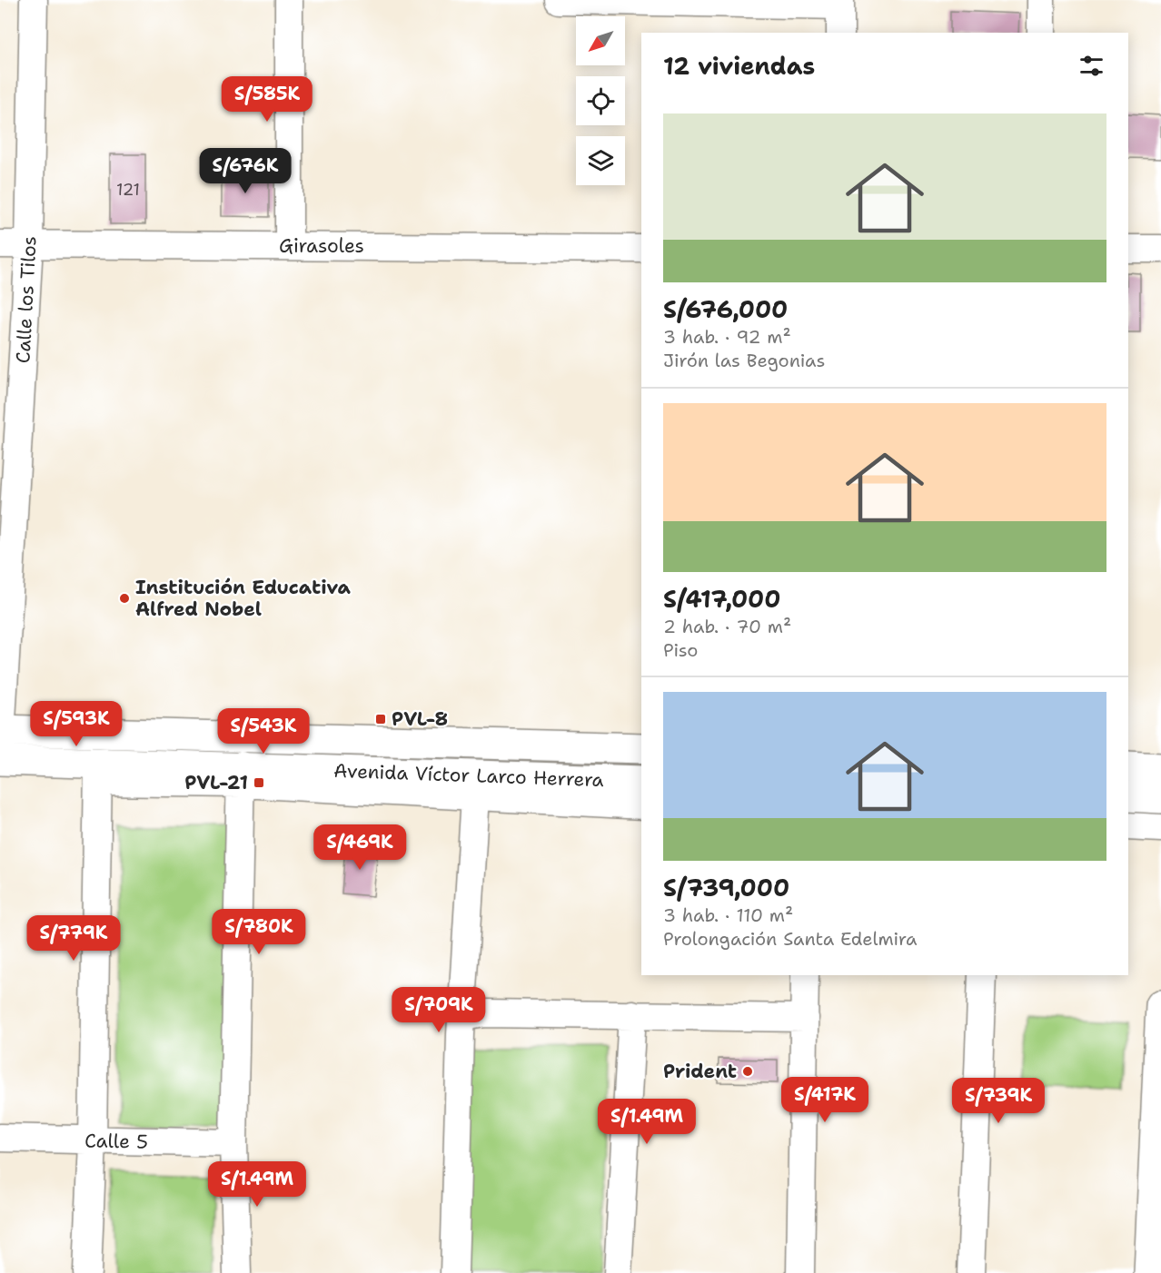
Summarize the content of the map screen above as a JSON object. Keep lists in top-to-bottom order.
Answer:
{
  "streets": {
    "main road": ["Avenida Víctor Larco Herrera"],
    "street": ["Girasoles", "Calle los Tilos", "Calle 5"]
  },
  "crossings": [
    ["Girasoles", "Calle los Tilos"],
    ["Calle los Tilos", "Avenida Víctor Larco Herrera"]
  ],
  "places": {
    "other": ["Institución Educativa Alfred Nobel", "Prident"],
    "transit": ["PVL-8", "PVL-21"]
  },
  "house_numbers": ["121"],
  "north": "bottom left",
  "page": {
    "heading": "12 viviendas",
    "price": [
      "S/585K",
      "S/676K",
      "S/593K",
      "S/543K",
      "S/469K",
      "S/780K",
      "S/779K",
      "S/709K",
      "S/417K",
      "S/739K",
      "S/1.49M",
      "S/1.49M"
    ],
    "list": [
      {
        "name": "S/676,000",
        "note": "3 hab. · 92 m² · Jirón las Begonias"
      },
      {
        "name": "S/417,000",
        "note": "2 hab. · 70 m² · Piso"
      },
      {
        "name": "S/739,000",
        "note": "3 hab. · 110 m² · Prolongación Santa Edelmira"
      }
    ]
  }
}
